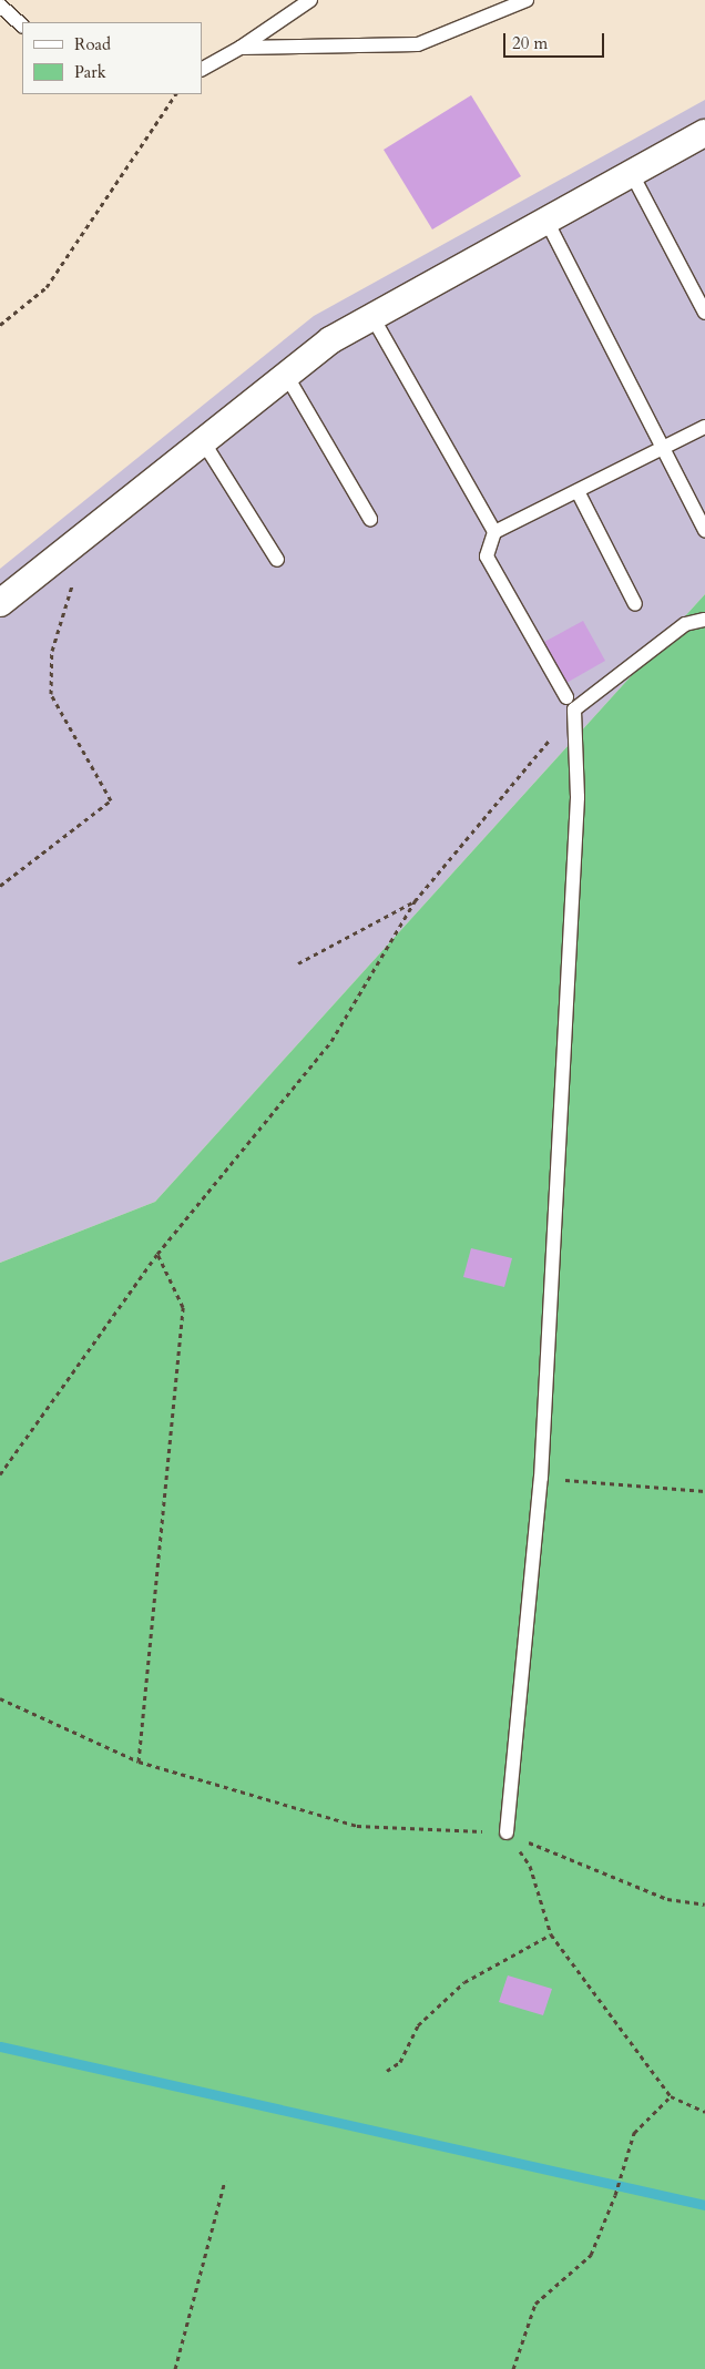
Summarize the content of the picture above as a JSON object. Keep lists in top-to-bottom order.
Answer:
{
  "legend": ["Road", "Park"],
  "scale_bar": "20 m"
}
